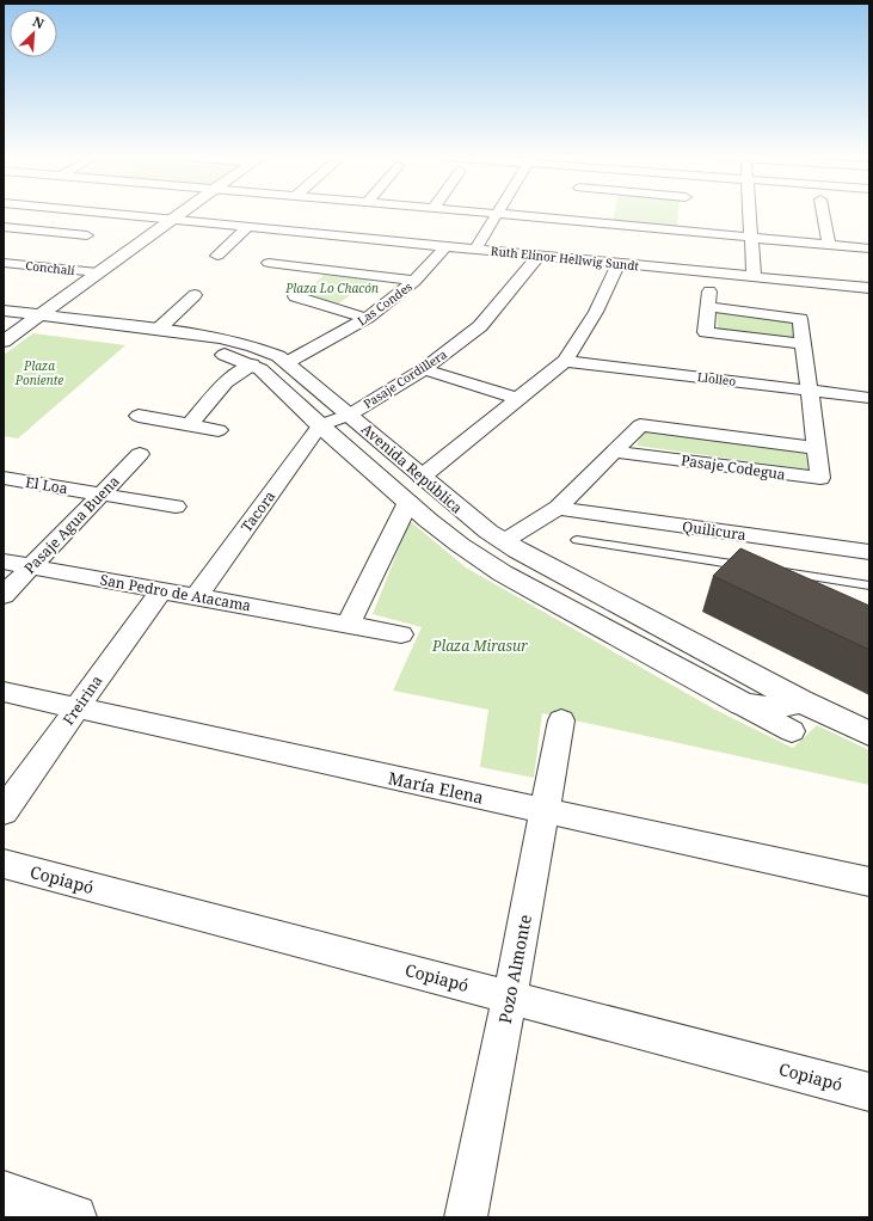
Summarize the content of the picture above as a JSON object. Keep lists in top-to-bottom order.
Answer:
{
  "streets": {
    "street": [
      "Ruth Elinor Hellwig Sundt",
      "Conchalí",
      "Las Condes",
      "Pasaje Cordillera",
      "Llolleo",
      "Pasaje Codegua",
      "Avenida República",
      "El Loa",
      "Tacora",
      "Pasaje Agua Buena",
      "Quilicura",
      "San Pedro de Atacama",
      "Freirina",
      "María Elena",
      "Copiapó",
      "Pozo Almonte"
    ]
  },
  "crossings": [
    ["Ruth Elinor Hellwig Sundt", "Las Condes"],
    ["Ruth Elinor Hellwig Sundt", "Pasaje Cordillera"],
    ["Las Condes", "Avenida República"],
    ["Pasaje Cordillera", "Avenida República"],
    ["Pasaje Cordillera", "Tacora"],
    ["Llolleo", "Pasaje Codegua"],
    ["Pasaje Codegua", "Avenida República"],
    ["Pasaje Codegua", "Quilicura"],
    ["Avenida República", "Tacora"],
    ["El Loa", "Pasaje Agua Buena"],
    ["Tacora", "San Pedro de Atacama"],
    ["Pasaje Agua Buena", "San Pedro de Atacama"],
    ["San Pedro de Atacama", "Freirina"],
    ["Freirina", "María Elena"],
    ["María Elena", "Pozo Almonte"],
    ["Copiapó", "Pozo Almonte"]
  ],
  "parks": ["Plaza Lo Chacón", "Plaza Poniente", "Plaza Mirasur"],
  "north": "top right"
}
